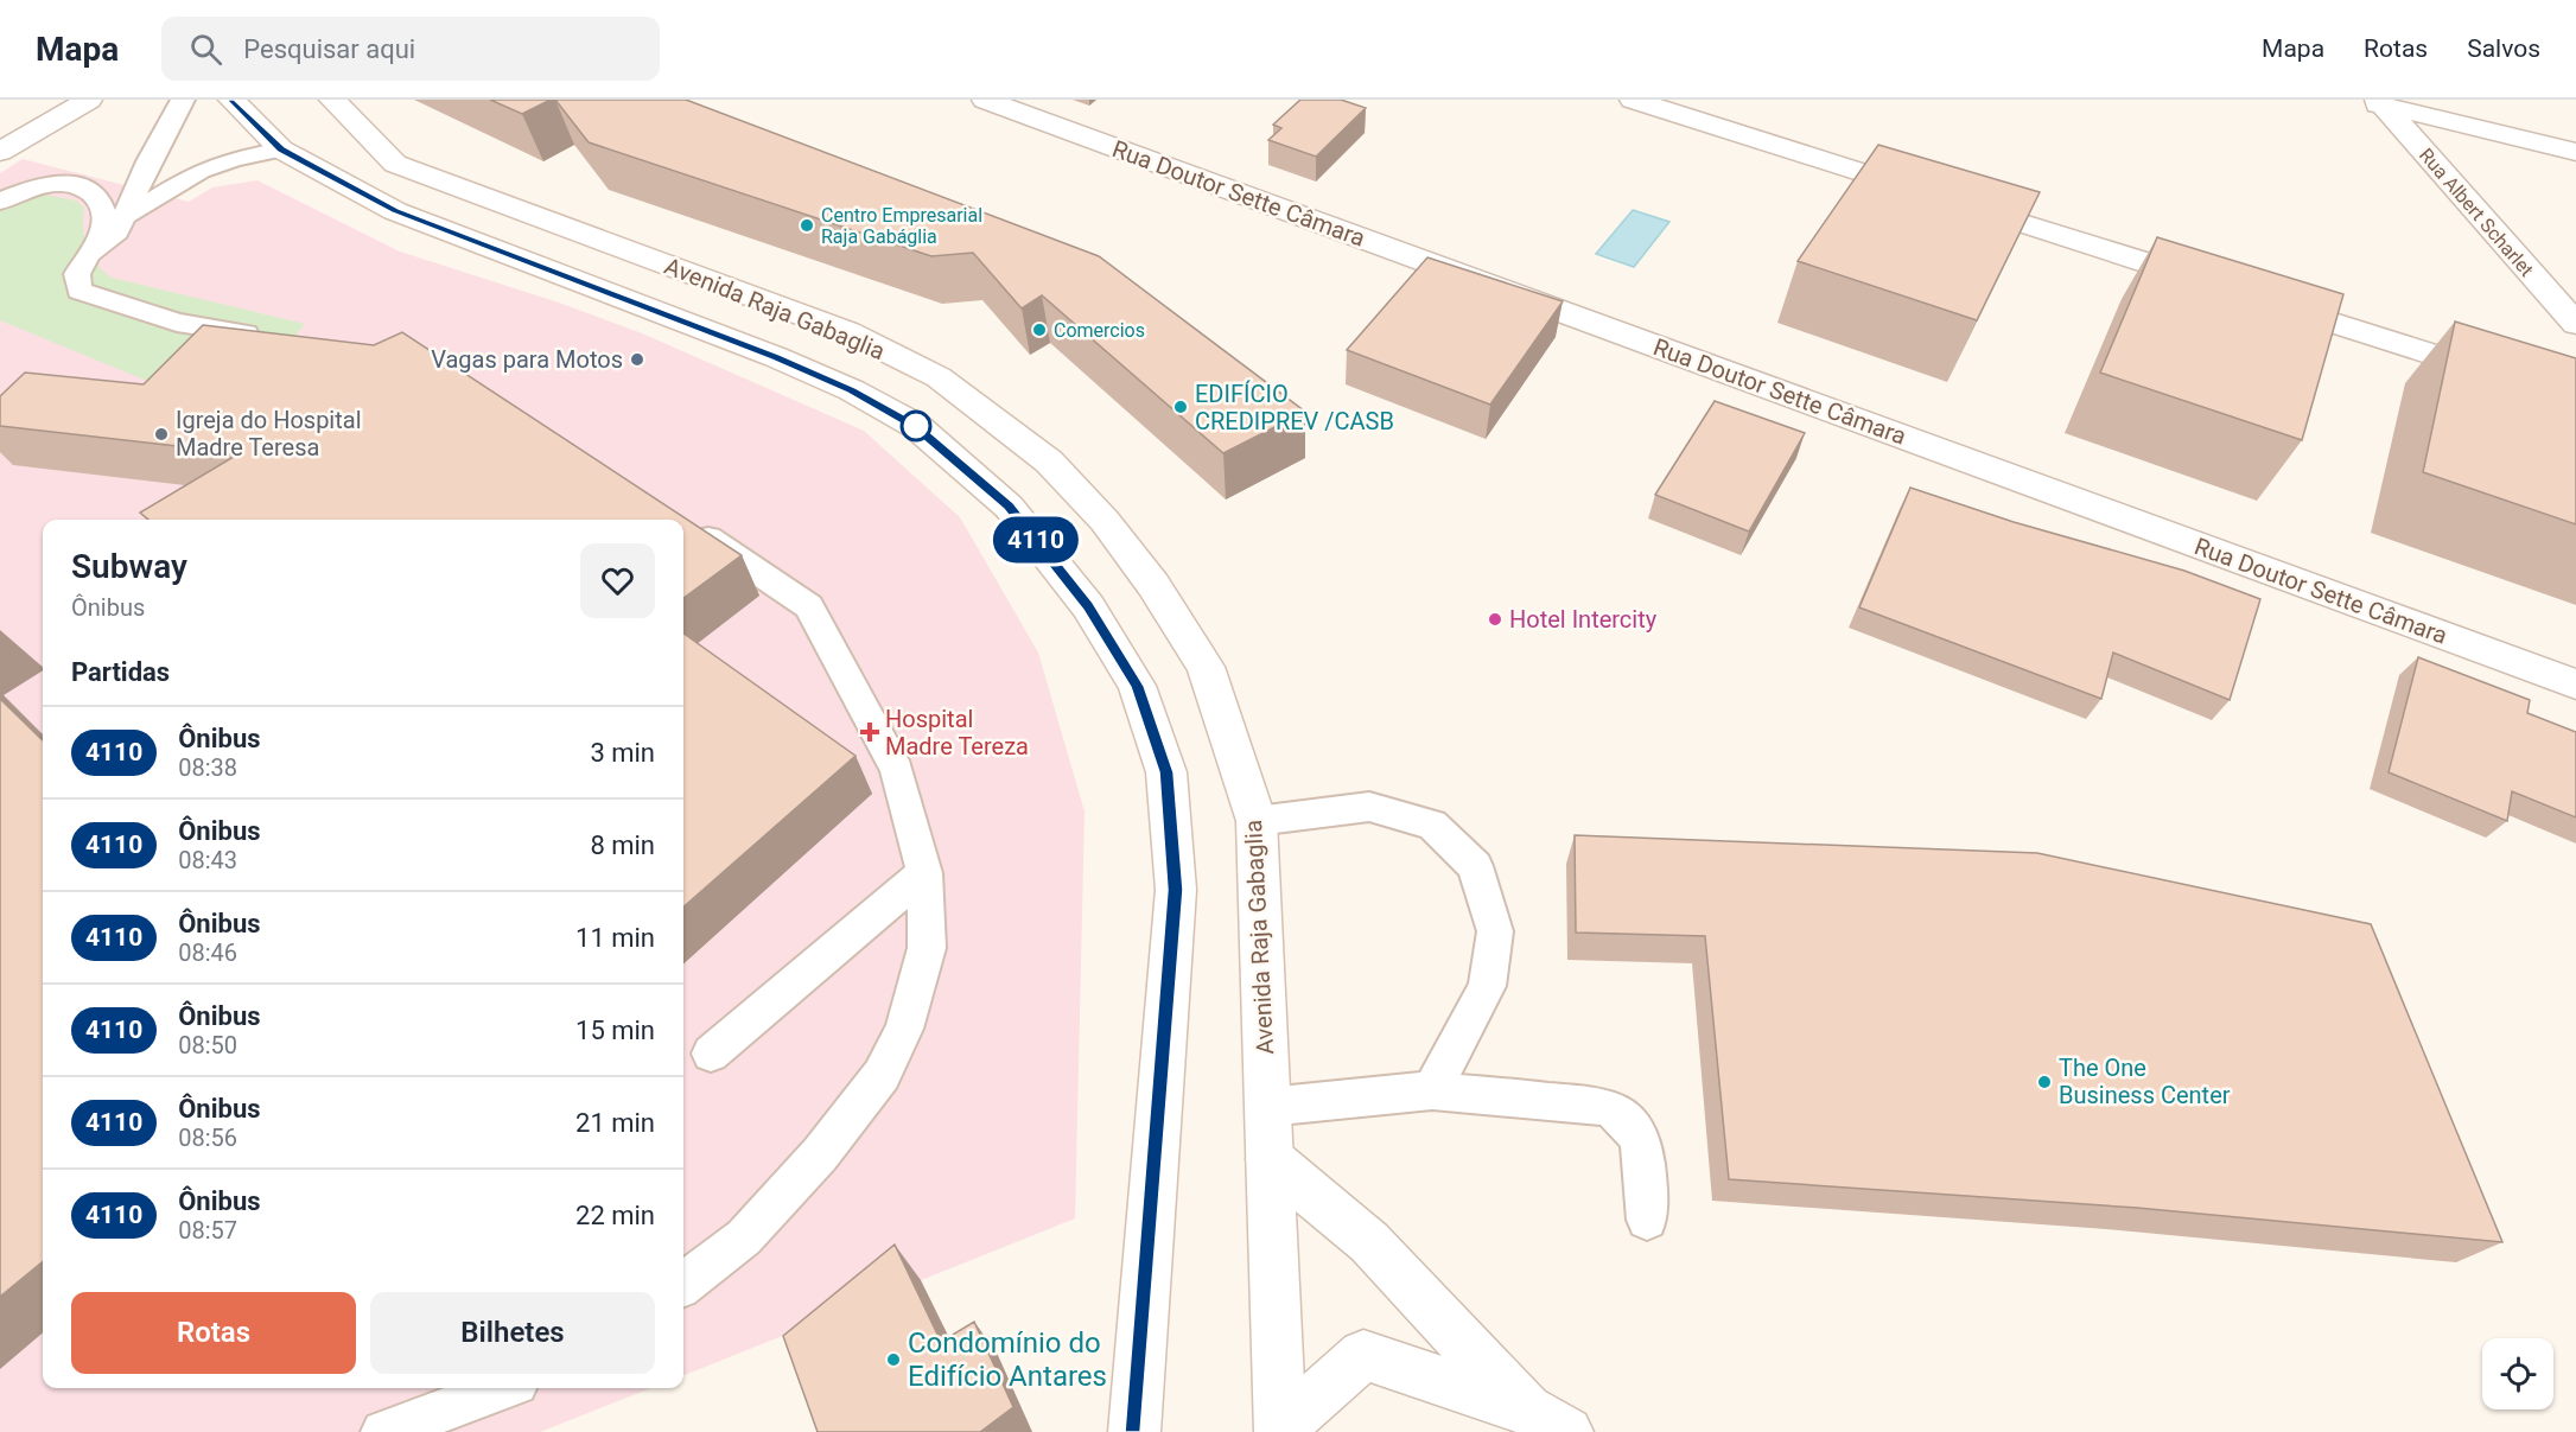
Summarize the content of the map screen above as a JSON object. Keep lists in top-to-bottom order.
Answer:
{
  "streets": {
    "main road": ["Rua Doutor Sette Câmara", "Rua Albert Scharlet", "Avenida Raja Gabaglia"]
  },
  "places": {
    "other": [
      "Centro Empresarial Raja Gabáglia",
      "Comercios",
      "Vagas para Motos",
      "EDIFÍCIO CREDIPREV /CASB",
      "Igreja do Hospital Madre Teresa",
      "Hotel Intercity",
      "The One Business Center",
      "Condomínio do Edifício Antares"
    ],
    "health": ["Hospital Madre Tereza"]
  },
  "lines": ["bus line 4110"],
  "page": {
    "header": "Mapa",
    "search": "Pesquisar aqui",
    "nav": ["Mapa", "Rotas", "Salvos"],
    "on_map": "4110",
    "heading": [
      ["Subway", "Ônibus"],
      "Partidas"
    ],
    "list": [
      {
        "mark": "4110",
        "name": "Ônibus",
        "note": "08:38",
        "value": "3 min"
      },
      {
        "mark": "4110",
        "name": "Ônibus",
        "note": "08:43",
        "value": "8 min"
      },
      {
        "mark": "4110",
        "name": "Ônibus",
        "note": "08:46",
        "value": "11 min"
      },
      {
        "mark": "4110",
        "name": "Ônibus",
        "note": "08:50",
        "value": "15 min"
      },
      {
        "mark": "4110",
        "name": "Ônibus",
        "note": "08:56",
        "value": "21 min"
      },
      {
        "mark": "4110",
        "name": "Ônibus",
        "note": "08:57",
        "value": "22 min"
      }
    ],
    "buttons": ["Rotas", "Bilhetes"]
  }
}
